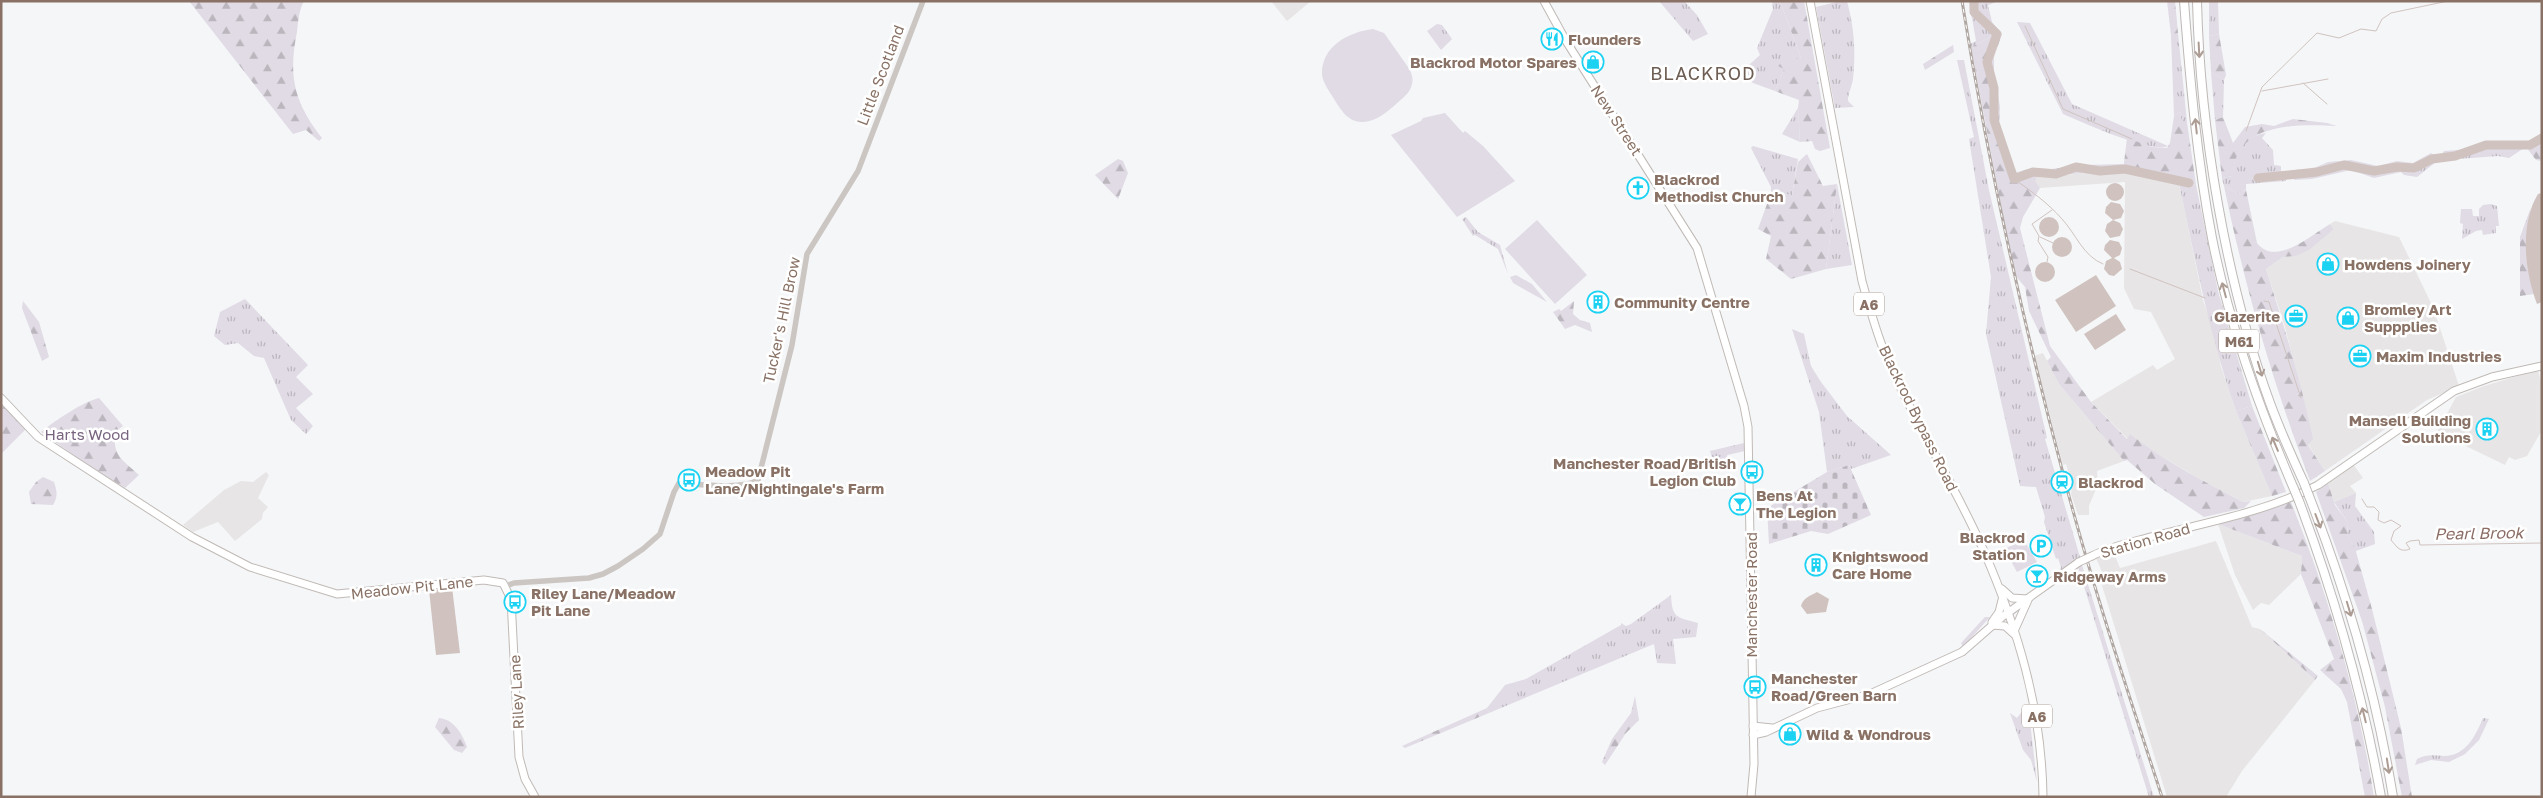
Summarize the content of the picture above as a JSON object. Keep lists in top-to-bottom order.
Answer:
{
  "streets": {
    "highway": ["M61"],
    "main road": [
      "New Street",
      "A6",
      "Blackrod Bypass Road",
      "Station Road",
      "Meadow Pit Lane",
      "Manchester Road",
      "Riley Lane"
    ],
    "street": ["Little Scotland", "Tucker's Hill Brow"]
  },
  "crossings": [
    ["Little Scotland", "Tucker's Hill Brow"],
    ["New Street", "Manchester Road"],
    ["Tucker's Hill Brow", "Meadow Pit Lane"],
    ["Blackrod Bypass Road", "Station Road"],
    ["Station Road", "Manchester Road"],
    ["Meadow Pit Lane", "Riley Lane"]
  ],
  "districts": ["BLACKROD"],
  "water": ["Pearl Brook"],
  "parks": ["Harts Wood"],
  "places": {
    "restaurant": ["Flounders"],
    "shop": [
      "Blackrod Motor Spares",
      "Howdens Joinery",
      "Bromley Art Suppplies",
      "Wild & Wondrous"
    ],
    "church": ["Blackrod Methodist Church"],
    "building": ["Community Centre", "Mansell Building Solutions", "Knightswood Care Home"],
    "office": ["Glazerite", "Maxim Industries"],
    "bus stop": [
      "Manchester Road/British Legion Club",
      "Meadow Pit Lane/Nightingale's Farm",
      "Riley Lane/Meadow Pit Lane",
      "Manchester Road/Green Barn"
    ],
    "station": ["Blackrod"],
    "bar": ["Bens At The Legion", "Ridgeway Arms"],
    "parking": ["Blackrod Station"]
  }
}
